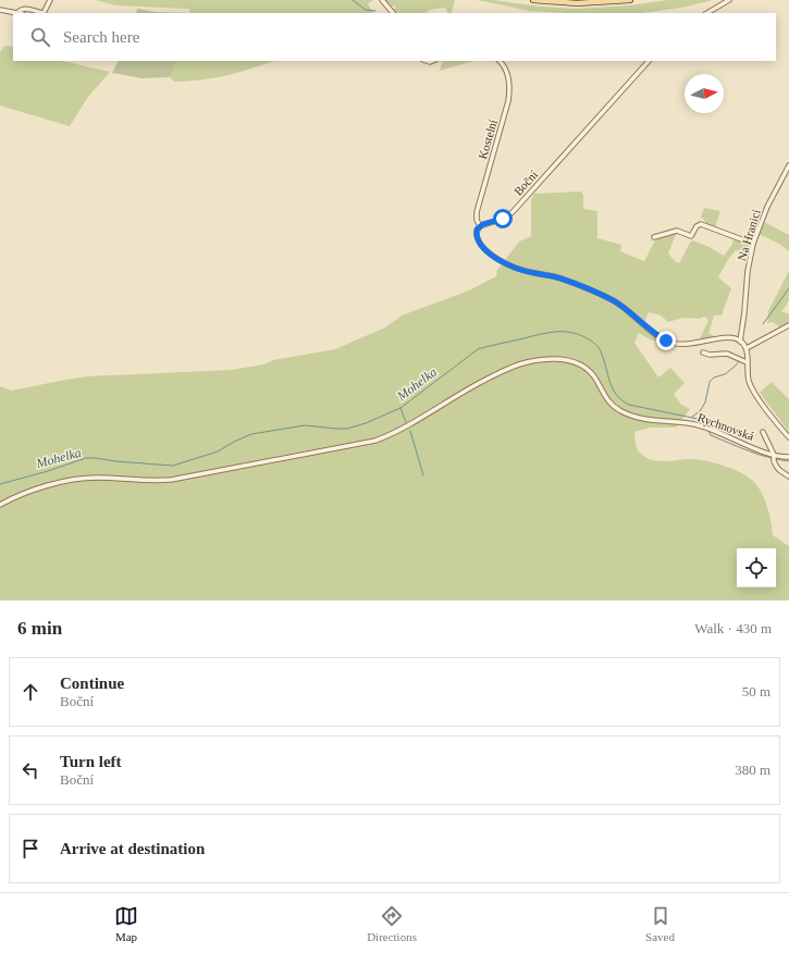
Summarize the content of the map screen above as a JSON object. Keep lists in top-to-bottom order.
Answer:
{
  "streets": {
    "street": [
      "Kostelní",
      "Boční",
      "Na Hranici",
      "Rychnovská"
    ]
  },
  "crossings": [
    ["Kostelní", "Boční"]
  ],
  "water": ["Mohelka"],
  "north": "right",
  "page": {
    "search": "Search here",
    "heading": ["6 min", "Walk · 430 m"],
    "list": [
      ["Continue", "Boční", "50 m"],
      ["Turn left", "Boční", "380 m"],
      "Arrive at destination"
    ],
    "nav": ["Map", "Directions", "Saved"]
  }
}
